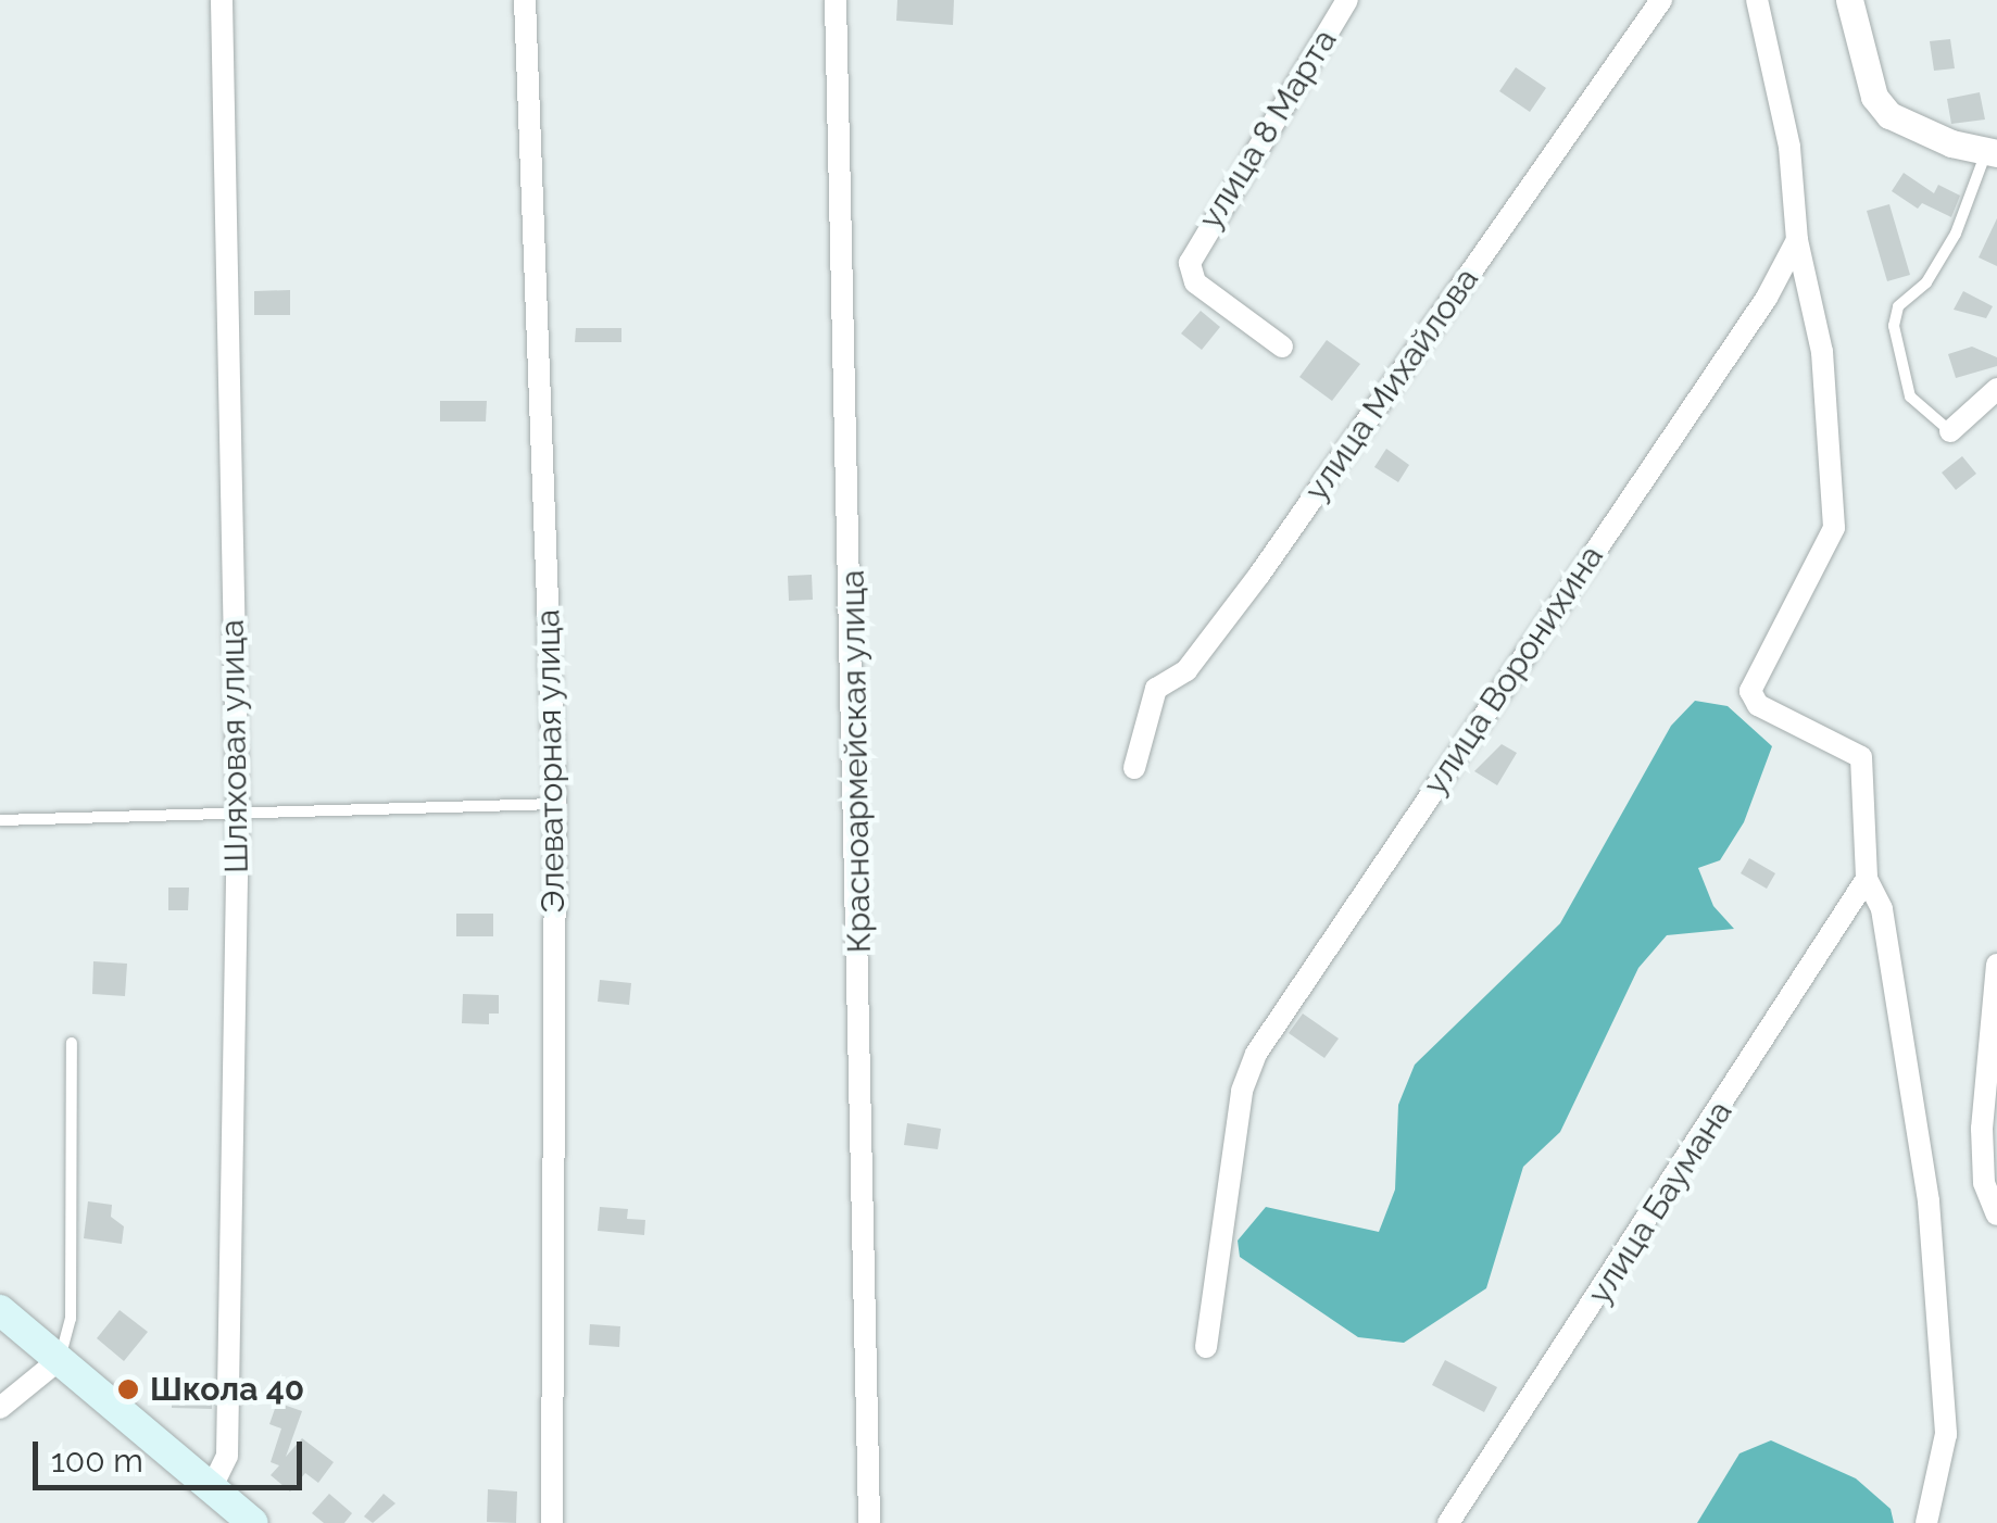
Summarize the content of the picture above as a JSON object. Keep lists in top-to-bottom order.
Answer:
{
  "streets": {
    "street": [
      "улица 8 Марта",
      "улица Михайлова",
      "улица Воронихина",
      "Шляховая улица",
      "Элеваторная улица",
      "Красноармейская улица",
      "улица Баумана"
    ]
  },
  "places": ["Школа 40"],
  "scale_bar": "100 m"
}
